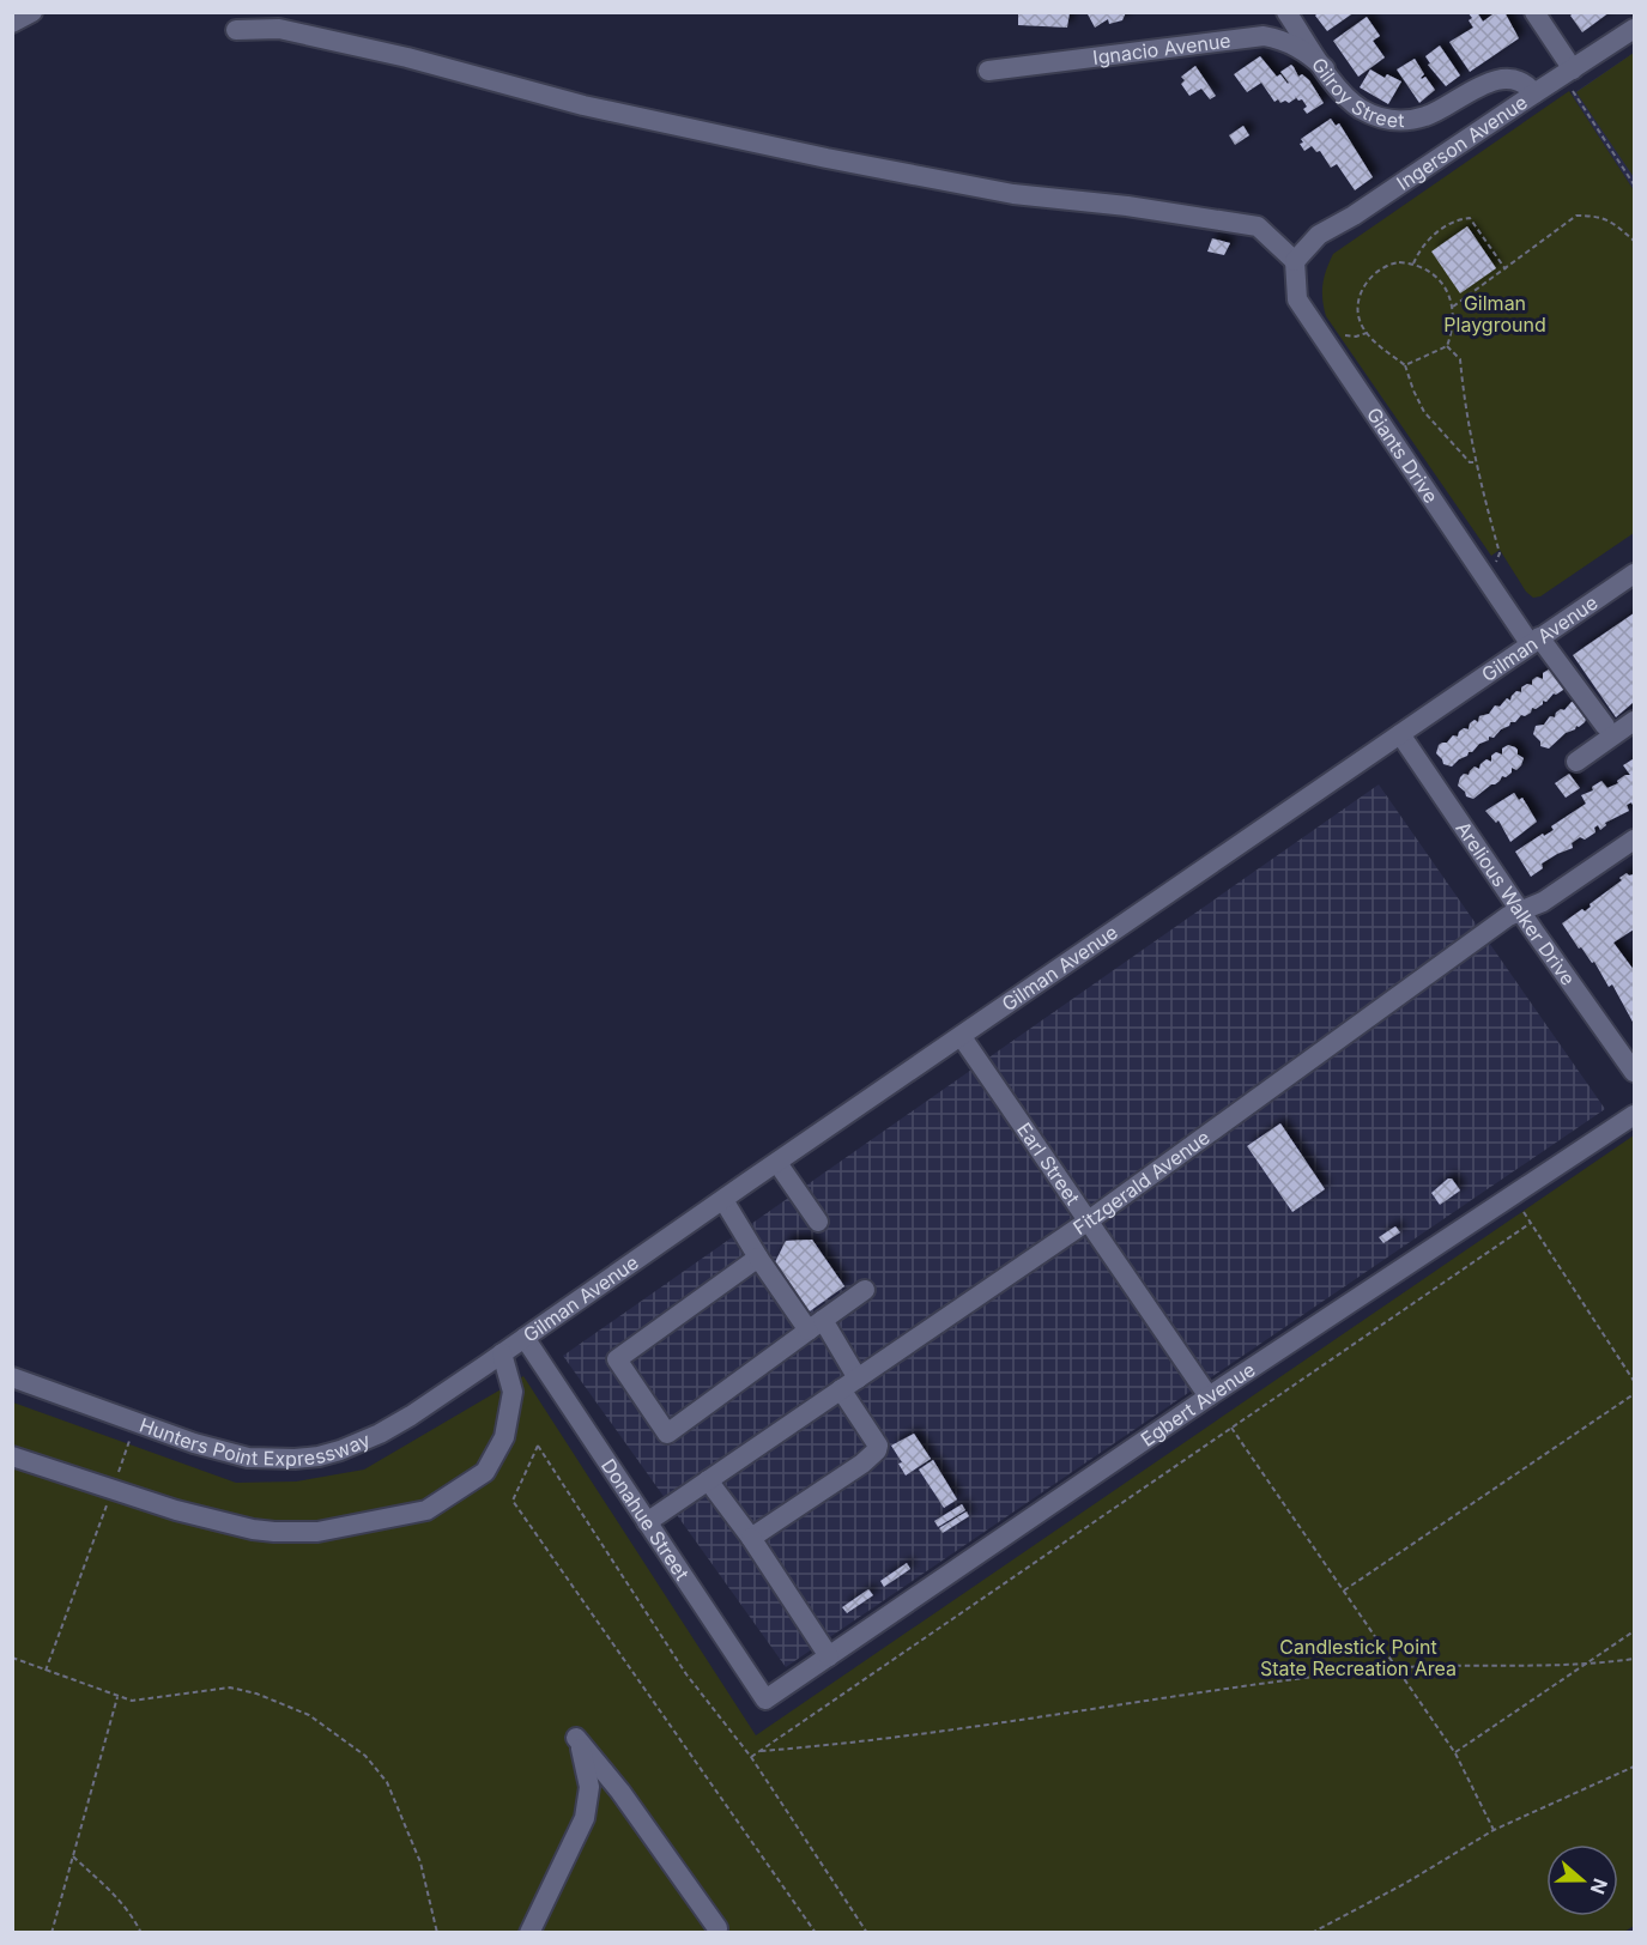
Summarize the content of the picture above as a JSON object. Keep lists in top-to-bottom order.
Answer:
{
  "streets": {
    "street": [
      "Ignacio Avenue",
      "Gilroy Street",
      "Ingerson Avenue",
      "Giants Drive",
      "Gilman Avenue",
      "Arelious Walker Drive",
      "Earl Street",
      "Fitzgerald Avenue",
      "Egbert Avenue",
      "Hunters Point Expressway",
      "Donahue Street"
    ]
  },
  "crossings": [
    ["Ignacio Avenue", "Gilroy Street"],
    ["Gilroy Street", "Ingerson Avenue"],
    ["Ingerson Avenue", "Giants Drive"],
    ["Giants Drive", "Gilman Avenue"],
    ["Gilman Avenue", "Arelious Walker Drive"],
    ["Gilman Avenue", "Earl Street"],
    ["Gilman Avenue", "Hunters Point Expressway"],
    ["Gilman Avenue", "Donahue Street"],
    ["Arelious Walker Drive", "Fitzgerald Avenue"],
    ["Earl Street", "Fitzgerald Avenue"],
    ["Earl Street", "Egbert Avenue"],
    ["Fitzgerald Avenue", "Donahue Street"],
    ["Egbert Avenue", "Donahue Street"]
  ],
  "parks": ["Gilman Playground", "Candlestick Point State Recreation Area"],
  "north": "right"
}
